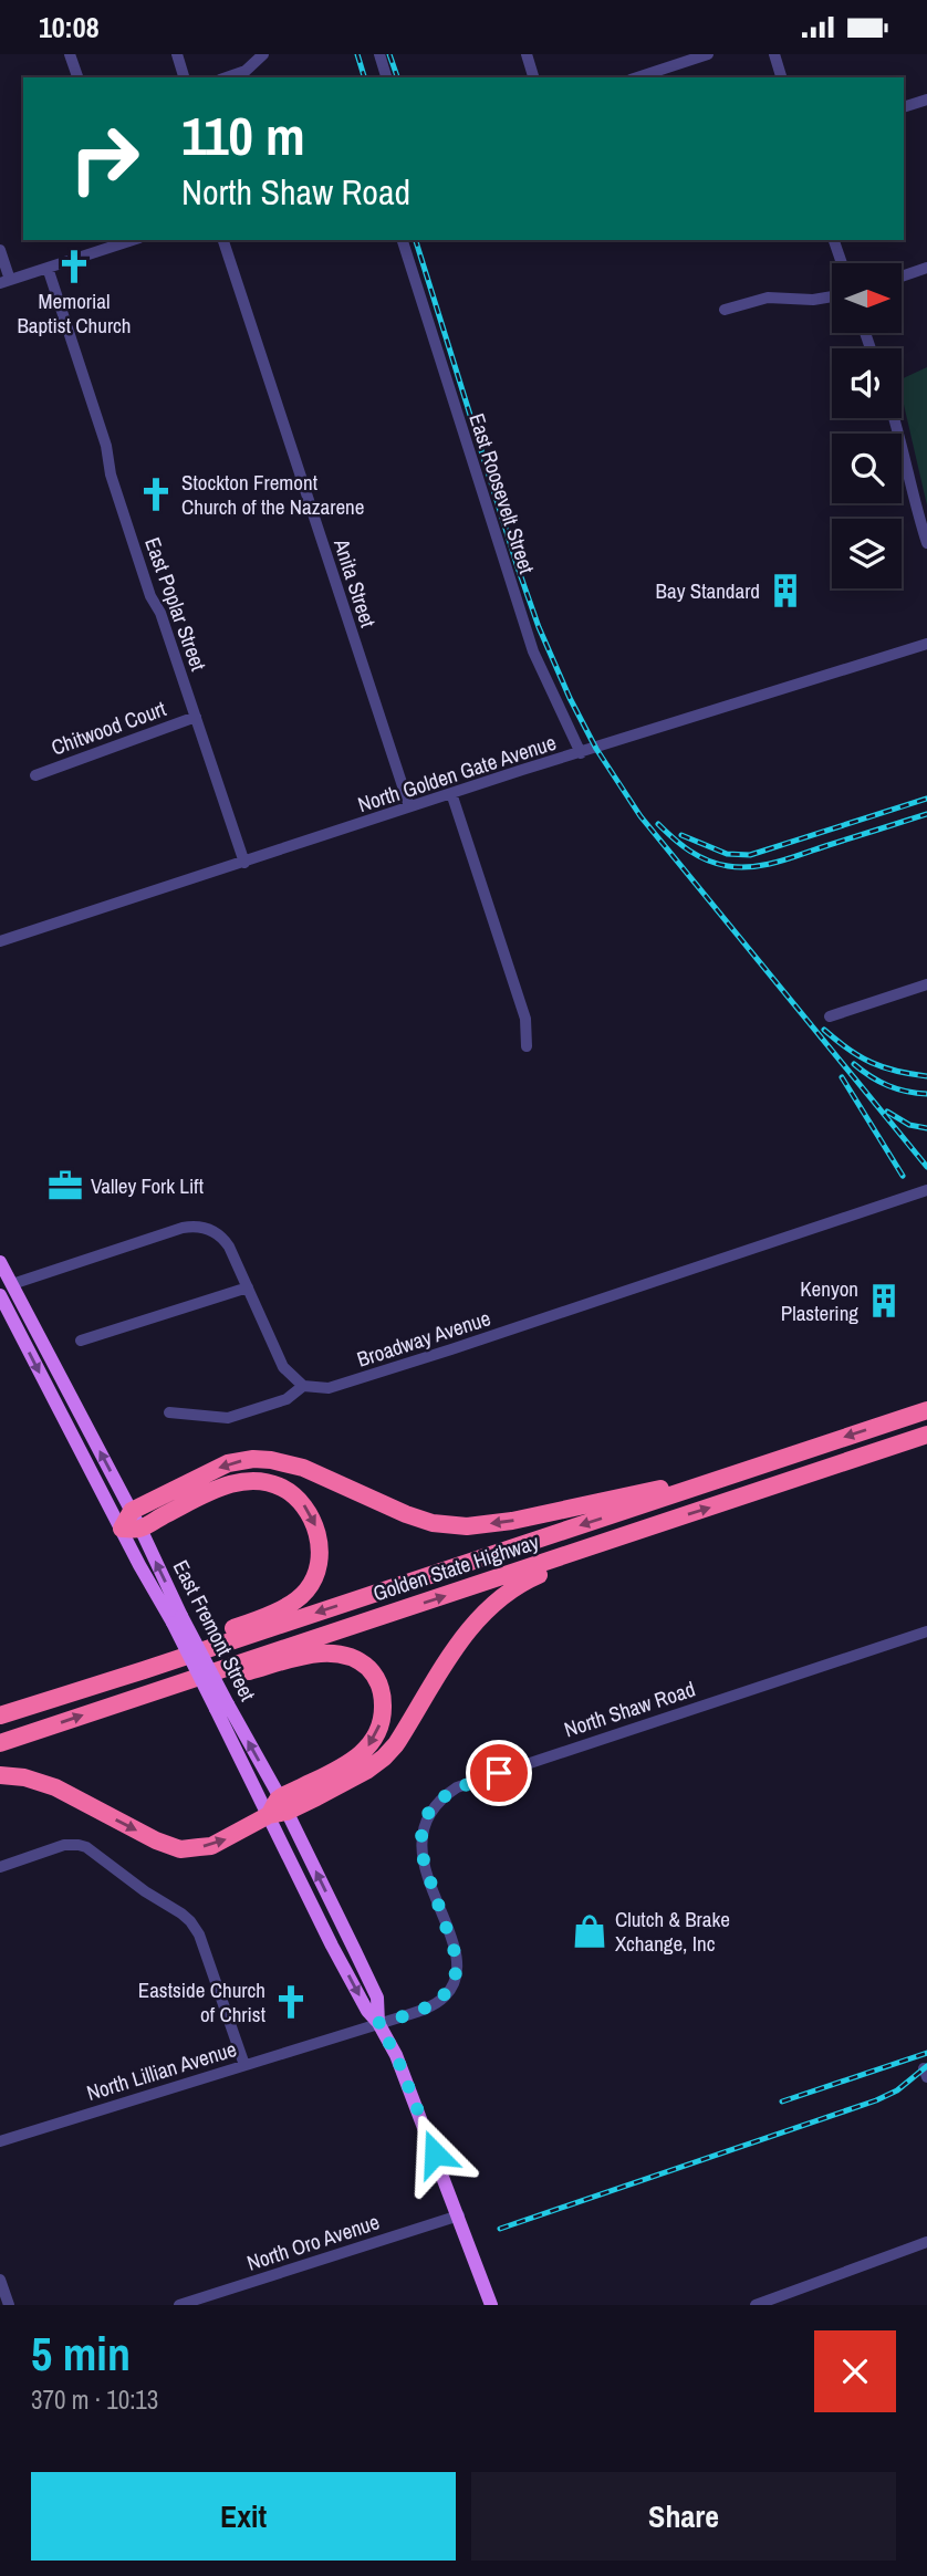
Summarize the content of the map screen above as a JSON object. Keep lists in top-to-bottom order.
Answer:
{
  "streets": {
    "highway": ["Golden State Highway"],
    "main road": ["East Fremont Street"],
    "street": [
      "East Roosevelt Street",
      "Anita Street",
      "East Poplar Street",
      "Chitwood Court",
      "North Golden Gate Avenue",
      "Broadway Avenue",
      "North Shaw Road",
      "North Lillian Avenue",
      "North Oro Avenue"
    ]
  },
  "crossings": [
    ["East Roosevelt Street", "North Golden Gate Avenue"],
    ["Anita Street", "North Golden Gate Avenue"],
    ["East Poplar Street", "Chitwood Court"],
    ["East Poplar Street", "North Golden Gate Avenue"],
    ["East Fremont Street", "North Shaw Road"],
    ["East Fremont Street", "North Lillian Avenue"],
    ["East Fremont Street", "North Oro Avenue"],
    ["North Shaw Road", "North Lillian Avenue"]
  ],
  "places": {
    "church": ["Memorial Baptist Church", "Stockton Fremont Church of the Nazarene", "Eastside Church of Christ"],
    "building": ["Bay Standard", "Kenyon Plastering"],
    "office": ["Valley Fork Lift"],
    "shop": ["Clutch & Brake Xchange, Inc"]
  },
  "north": "right",
  "page": {
    "status": "10:08",
    "turn": ["110 m", "North Shaw Road"],
    "heading": ["5 min", "370 m · 10:13"],
    "buttons": ["Exit", "Share"]
  }
}
